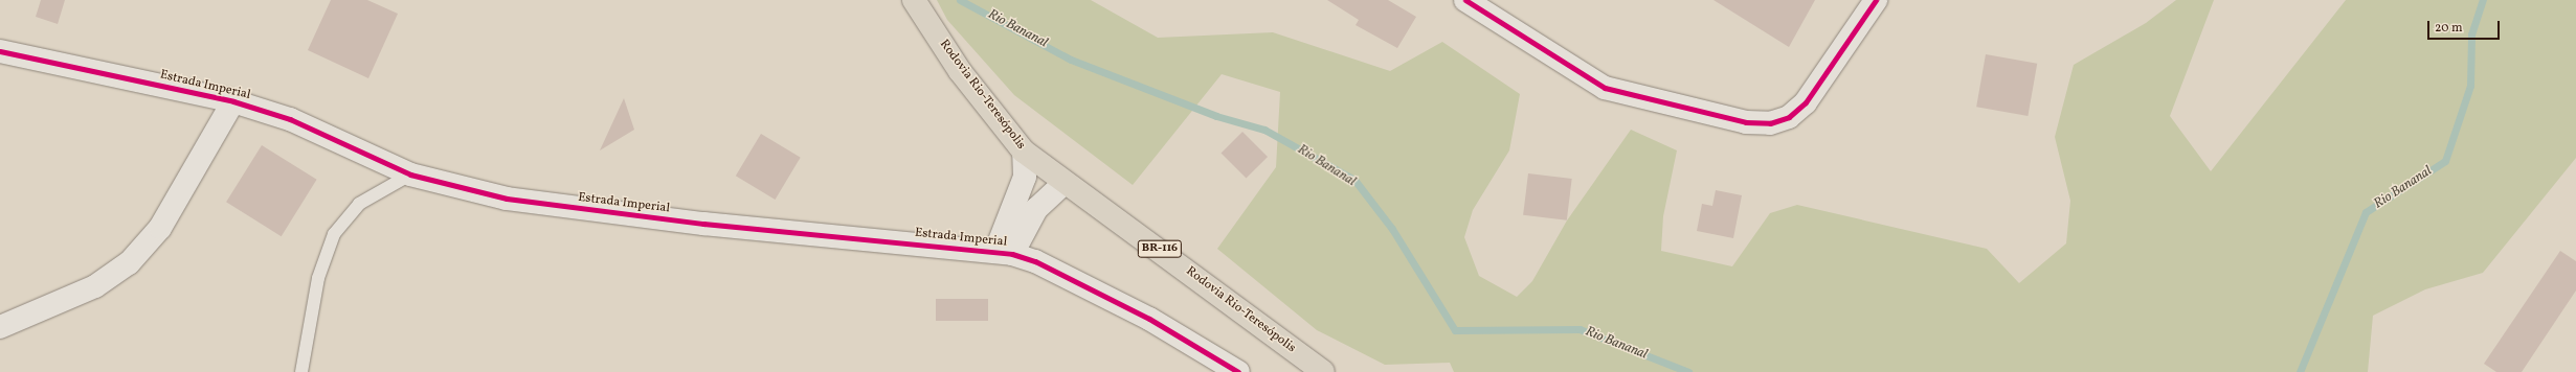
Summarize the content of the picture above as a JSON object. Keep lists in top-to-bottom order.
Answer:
{
  "streets": {
    "highway": ["Rodovia Rio-Teresópolis", "BR-116"],
    "street": ["Estrada Imperial"]
  },
  "water": ["Rio Bananal"],
  "scale_bar": "20 m"
}
